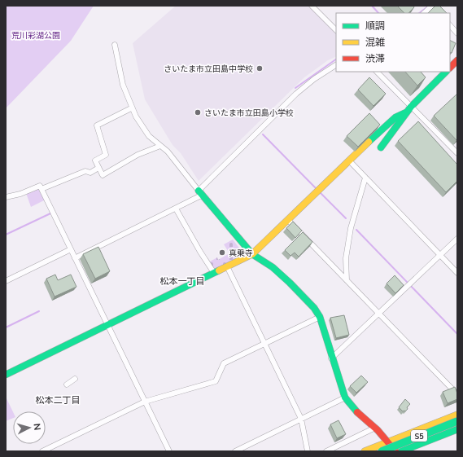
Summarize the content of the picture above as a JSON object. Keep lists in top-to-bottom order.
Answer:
{
  "streets": {
    "main road": ["S5"]
  },
  "districts": ["松本一丁目", "松本二丁目"],
  "parks": ["荒川彩湖公園"],
  "places": ["さいたま市立田島中学校", "さいたま市立田島小学校", "真乗寺"],
  "legend": ["順調", "混雑", "渋滞"],
  "north": "right"
}
